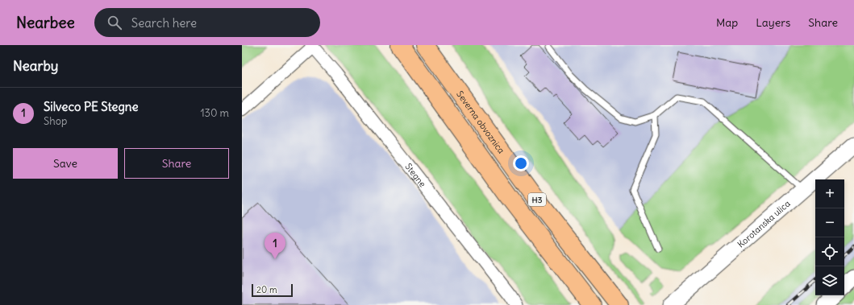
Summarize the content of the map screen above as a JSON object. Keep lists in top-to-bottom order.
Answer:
{
  "streets": {
    "highway": ["Severna obvoznica", "H3"],
    "street": ["Stegne", "Korotanska ulica"]
  },
  "scale_bar": "20 m",
  "page": {
    "header": "Nearbee",
    "search": "Search here",
    "nav": ["Map", "Layers", "Share"],
    "heading": "Nearby",
    "list": [
      {
        "mark": "1",
        "name": "Silveco PE Stegne",
        "note": "Shop",
        "value": "130 m"
      }
    ],
    "buttons": ["Save", "Share"],
    "map_buttons": ["+", "−"],
    "pins": "1",
    "scale": "20 m"
  }
}
